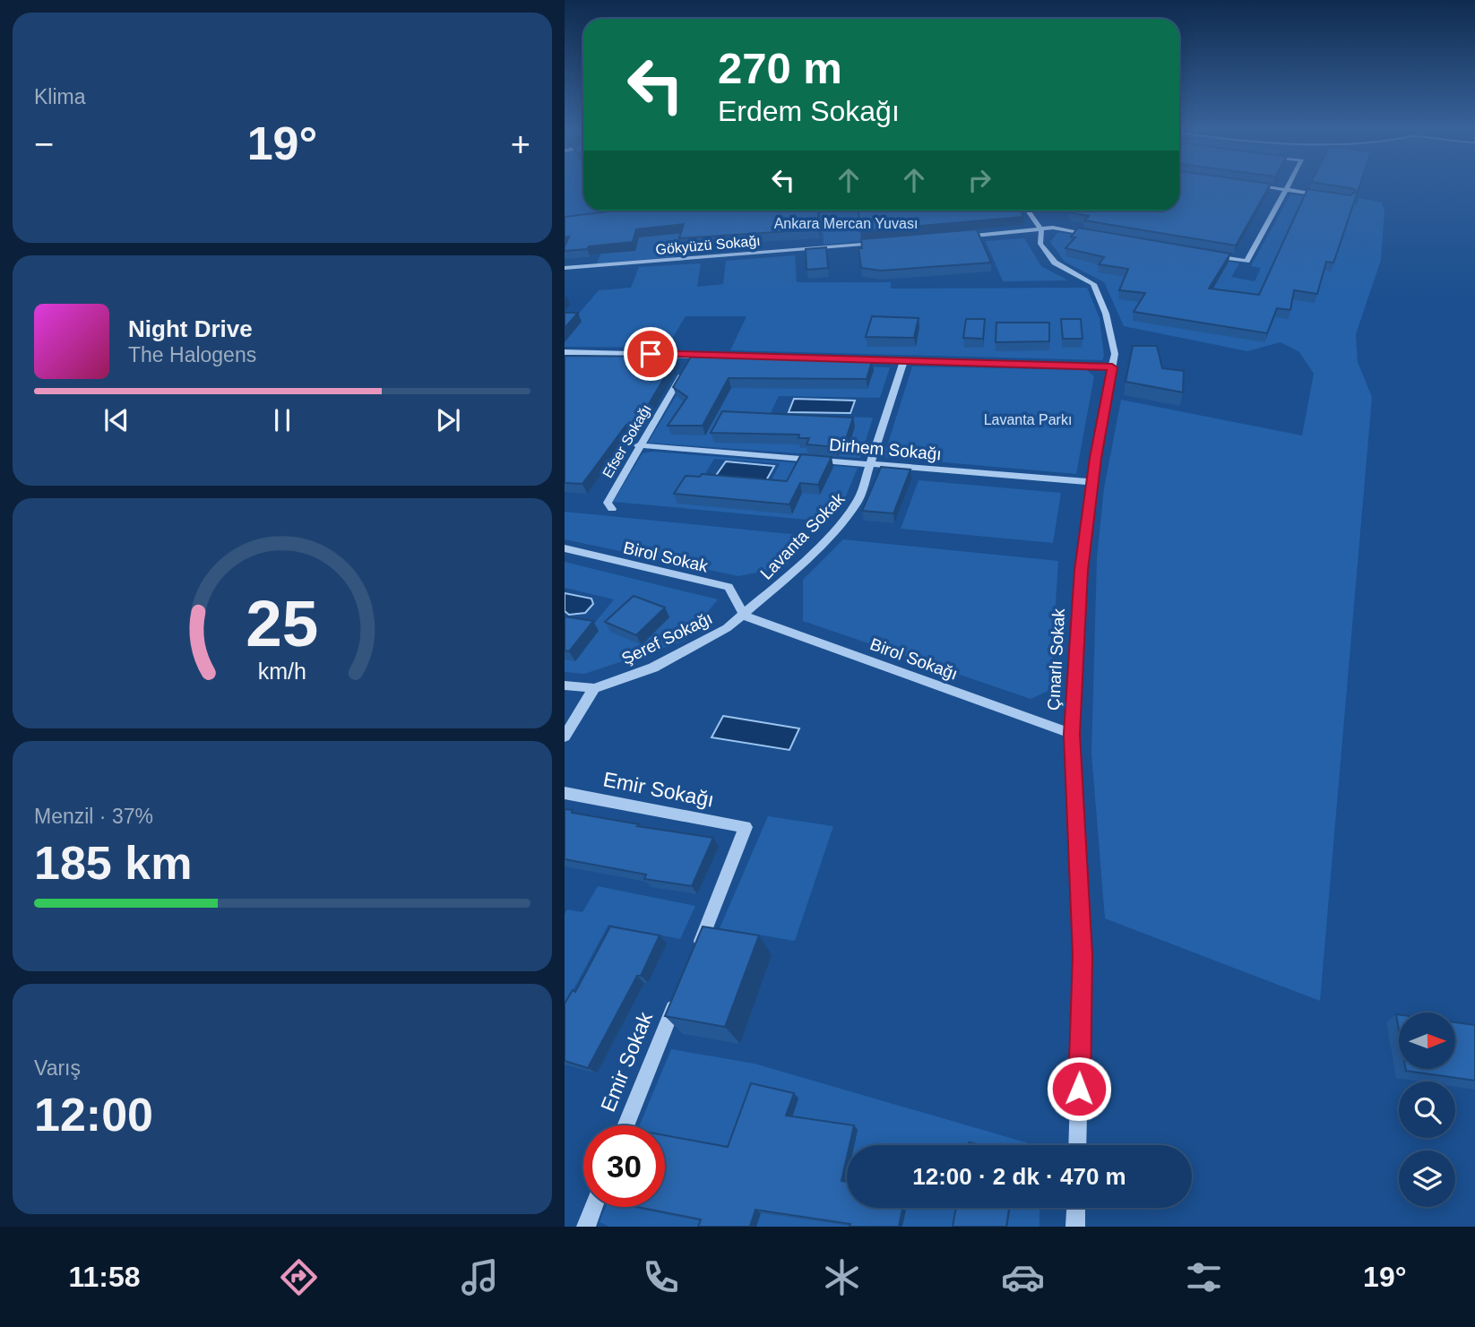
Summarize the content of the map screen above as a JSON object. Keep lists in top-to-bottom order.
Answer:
{
  "streets": {
    "street": [
      "Gökyüzü Sokağı",
      "Efser Sokağı",
      "Dirhem Sokağı",
      "Lavanta Sokak",
      "Birol Sokak",
      "Şeref Sokağı",
      "Birol Sokağı",
      "Çınarlı Sokak",
      "Emir Sokağı",
      "Emir Sokak"
    ]
  },
  "crossings": [
    ["Efser Sokağı", "Dirhem Sokağı"],
    ["Dirhem Sokağı", "Lavanta Sokak"],
    ["Dirhem Sokağı", "Çınarlı Sokak"],
    ["Lavanta Sokak", "Birol Sokak"],
    ["Lavanta Sokak", "Şeref Sokağı"],
    ["Lavanta Sokak", "Birol Sokağı"],
    ["Birol Sokak", "Şeref Sokağı"],
    ["Birol Sokak", "Birol Sokağı"],
    ["Şeref Sokağı", "Birol Sokağı"],
    ["Birol Sokağı", "Çınarlı Sokak"]
  ],
  "parks": ["Ankara Mercan Yuvası", "Lavanta Parkı"],
  "north": "right",
  "page": {
    "tile": [
      "Klima",
      ["Menzil · 37%", "185 km"],
      ["Varış", "12:00"]
    ],
    "turn": ["270 m", "Erdem Sokağı"],
    "heat": ["−", "19°", "+"],
    "song": ["Night Drive", "The Halogens"],
    "limit": "30",
    "trip": "12:00 · 2 dk · 470 m",
    "tabs": ["11:58", "19°"],
    "gauge": ["25", "km/h"]
  }
}
